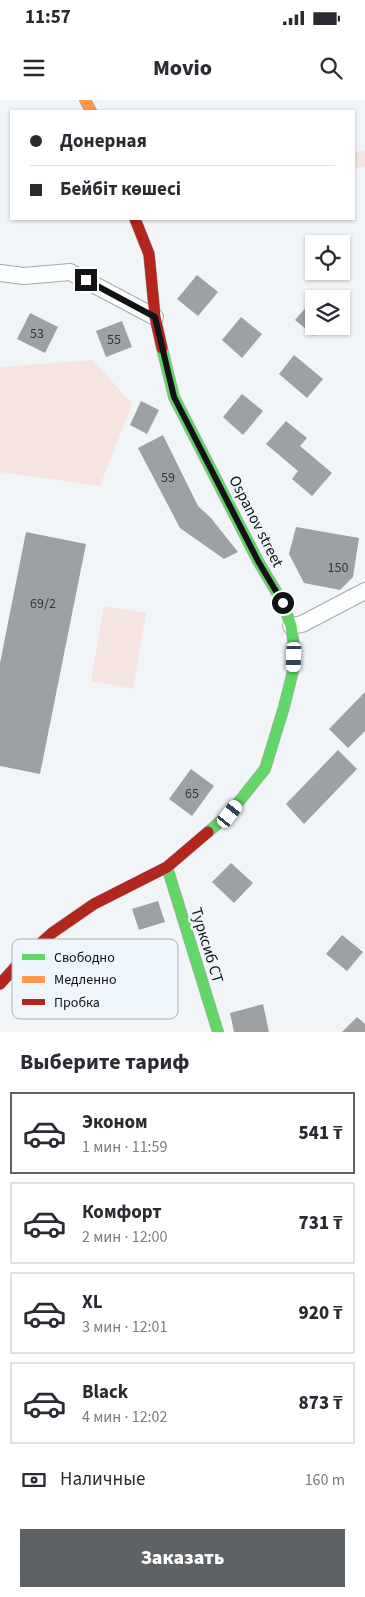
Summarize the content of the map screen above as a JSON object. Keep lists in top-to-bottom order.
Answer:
{
  "streets": {
    "street": ["Ospanov street", "Турксиб СТ"]
  },
  "crossings": [
    ["Ospanov street", "Турксиб СТ"]
  ],
  "house_numbers": [
    "53",
    "55",
    "59",
    "150",
    "69/2",
    "65"
  ],
  "legend": ["Свободно", "Медленно", "Пробка"],
  "page": {
    "status": "11:57",
    "header": "Movio",
    "banner": ["Донерная", "Бейбіт көшесі"],
    "heading": "Выберите тариф",
    "list": [
      {
        "name": "Эконом",
        "note": "1 мин · 11:59",
        "value": "541 ₸"
      },
      {
        "name": "Комфорт",
        "note": "2 мин · 12:00",
        "value": "731 ₸"
      },
      {
        "name": "XL",
        "note": "3 мин · 12:01",
        "value": "920 ₸"
      },
      {
        "name": "Black",
        "note": "4 мин · 12:02",
        "value": "873 ₸"
      }
    ],
    "pay": ["Наличные", "160 m"],
    "buttons": "Заказать"
  }
}
